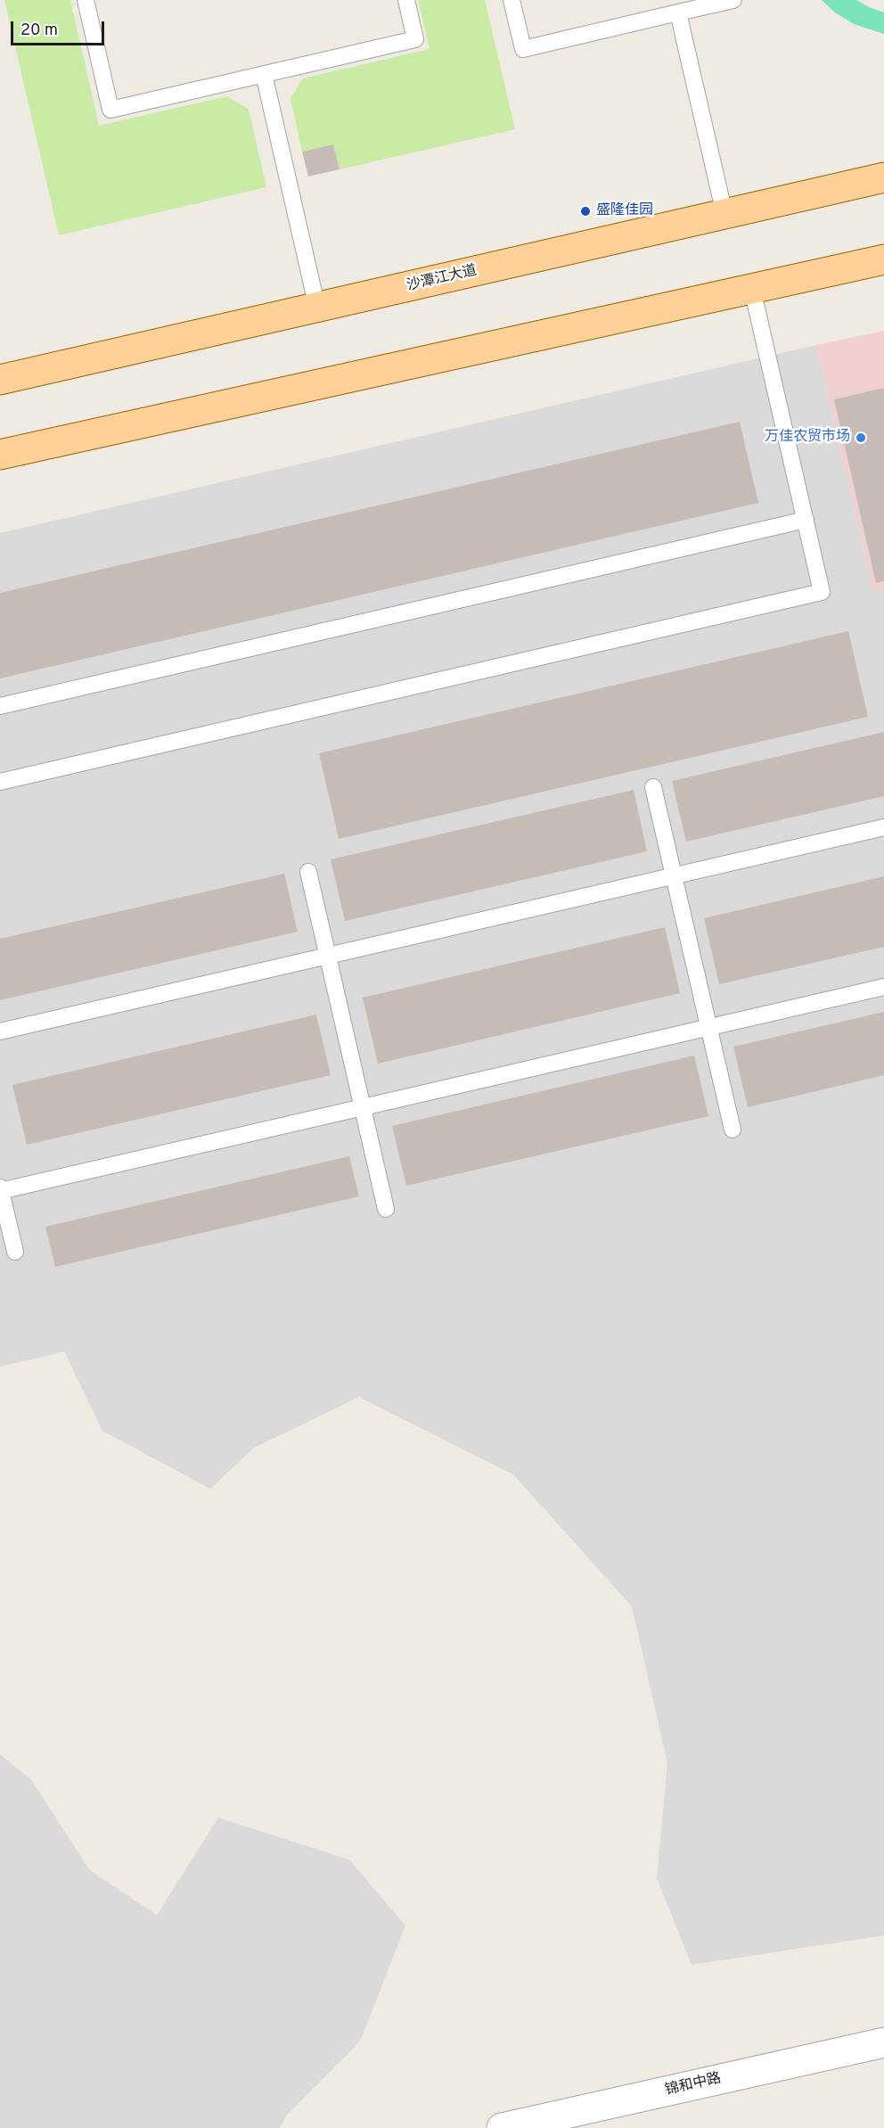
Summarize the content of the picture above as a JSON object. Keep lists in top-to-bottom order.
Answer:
{
  "streets": {
    "main road": ["沙潭江大道"],
    "street": ["锦和中路"]
  },
  "places": ["盛隆佳园", "万佳农贸市场"],
  "scale_bar": "20 m"
}
